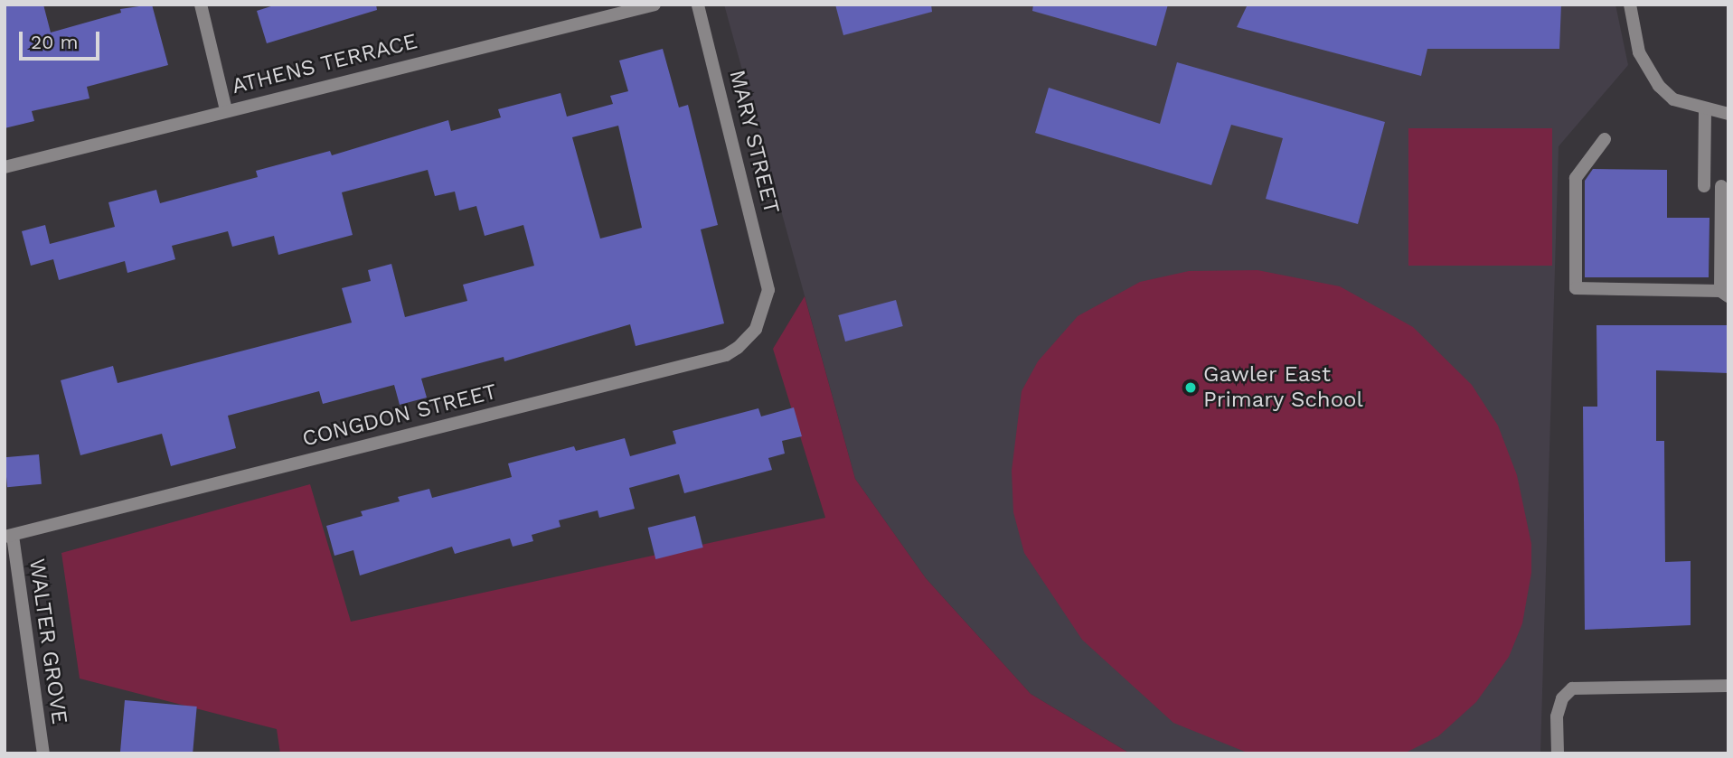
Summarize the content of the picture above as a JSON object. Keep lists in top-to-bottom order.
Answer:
{
  "streets": {
    "street": [
      "ATHENS TERRACE",
      "MARY STREET",
      "CONGDON STREET",
      "WALTER GROVE"
    ]
  },
  "crossings": [
    ["MARY STREET", "CONGDON STREET"],
    ["CONGDON STREET", "WALTER GROVE"]
  ],
  "places": ["Gawler East Primary School"],
  "scale_bar": "20 m"
}
